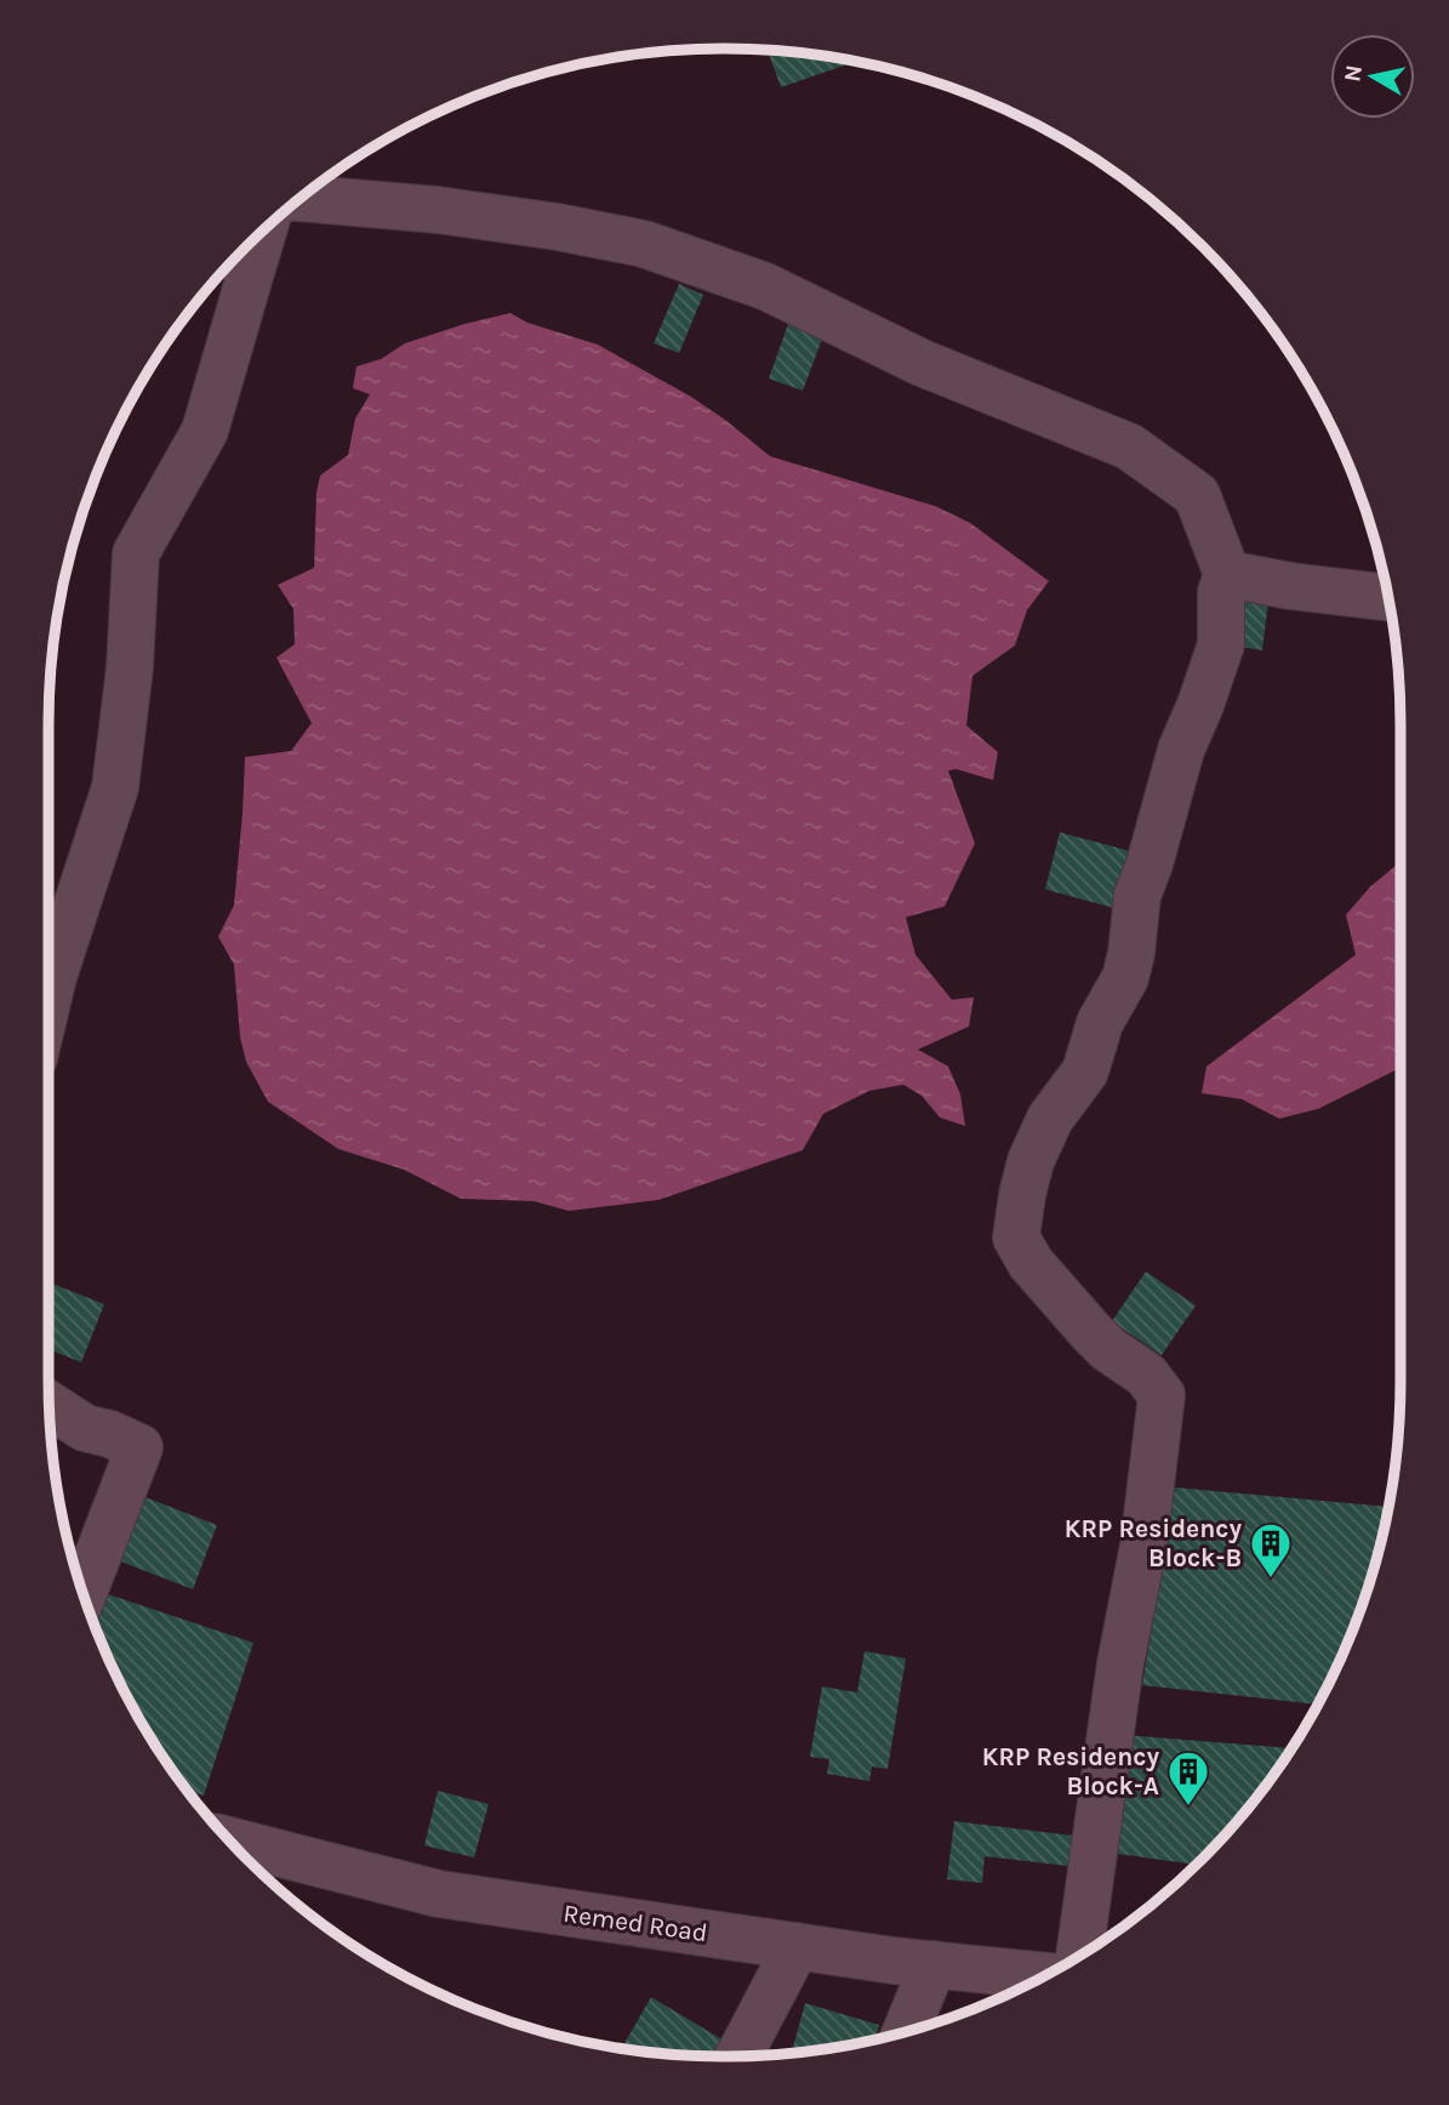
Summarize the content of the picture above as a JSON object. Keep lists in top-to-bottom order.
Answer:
{
  "streets": {
    "street": ["Remed Road"]
  },
  "places": {
    "building": ["KRP Residency Block-B", "KRP Residency Block-A"]
  },
  "north": "left"
}
